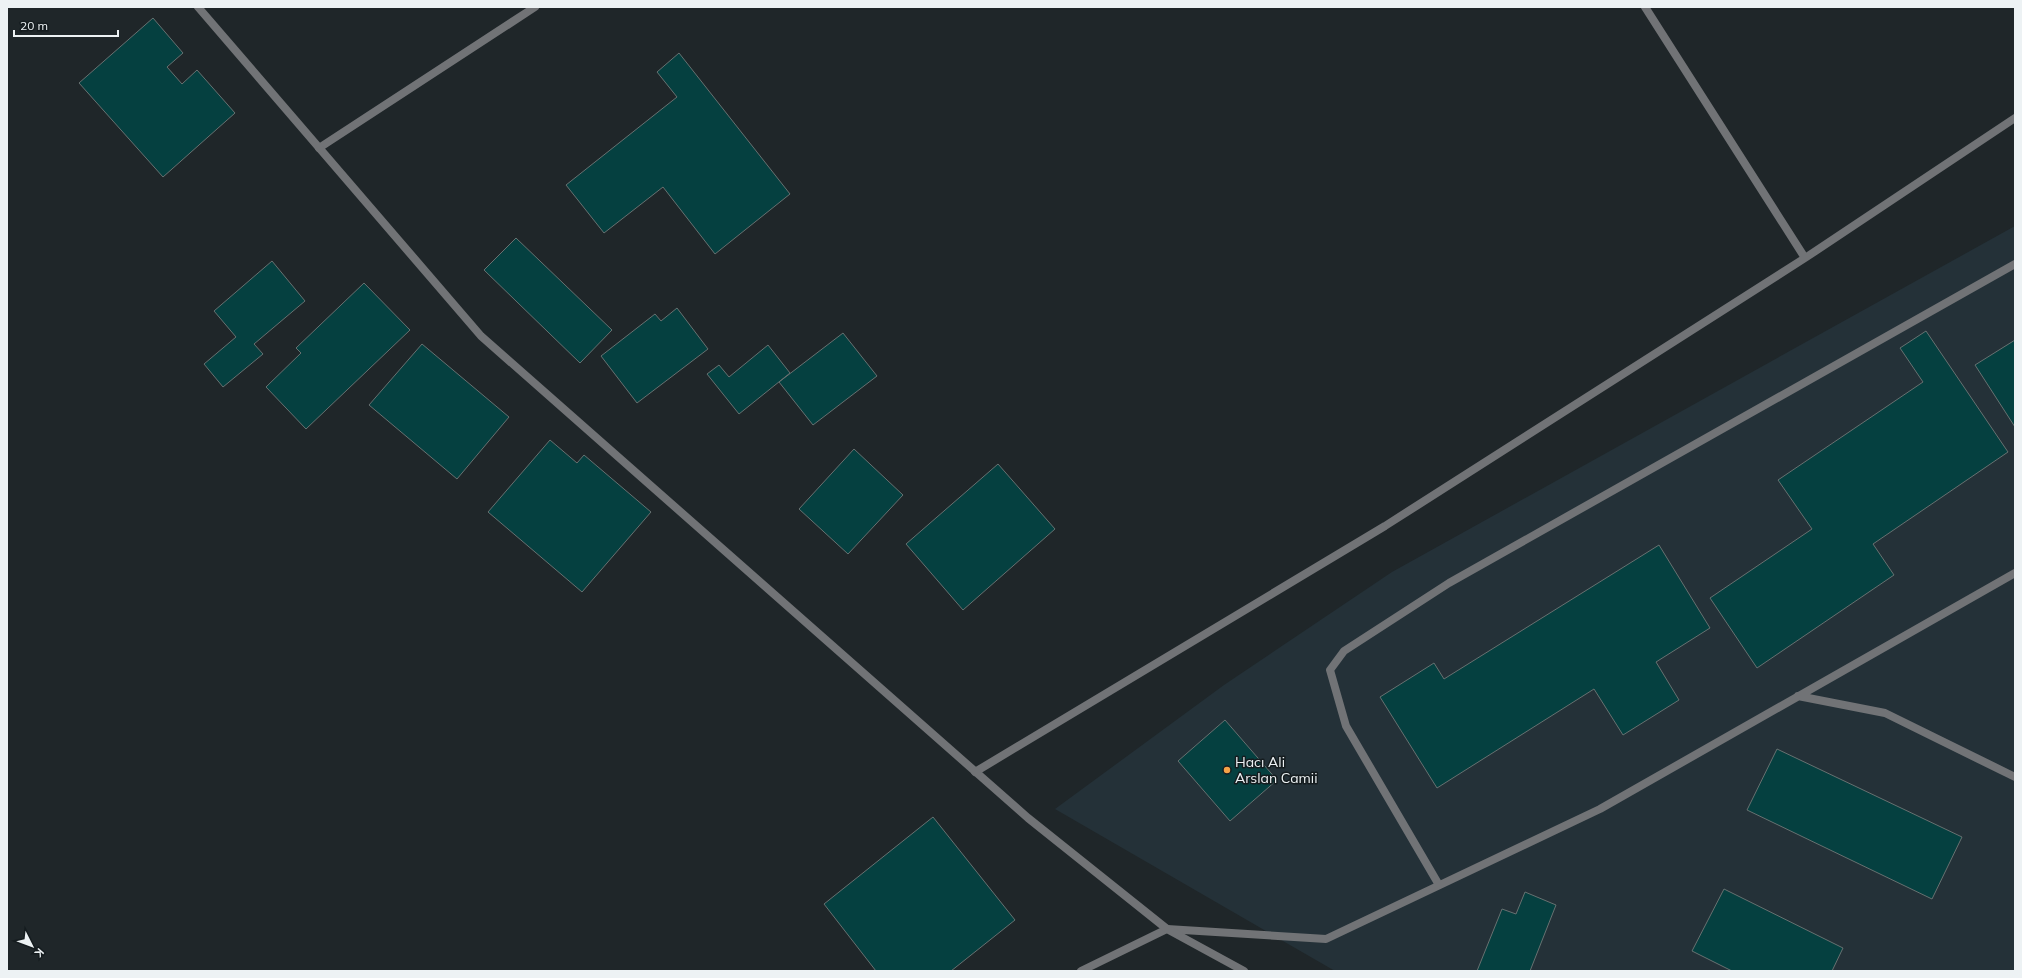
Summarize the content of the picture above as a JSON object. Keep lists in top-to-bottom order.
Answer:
{
  "places": ["Hacı Ali Arslan Camii"],
  "scale_bar": "20 m",
  "north": "bottom right"
}
